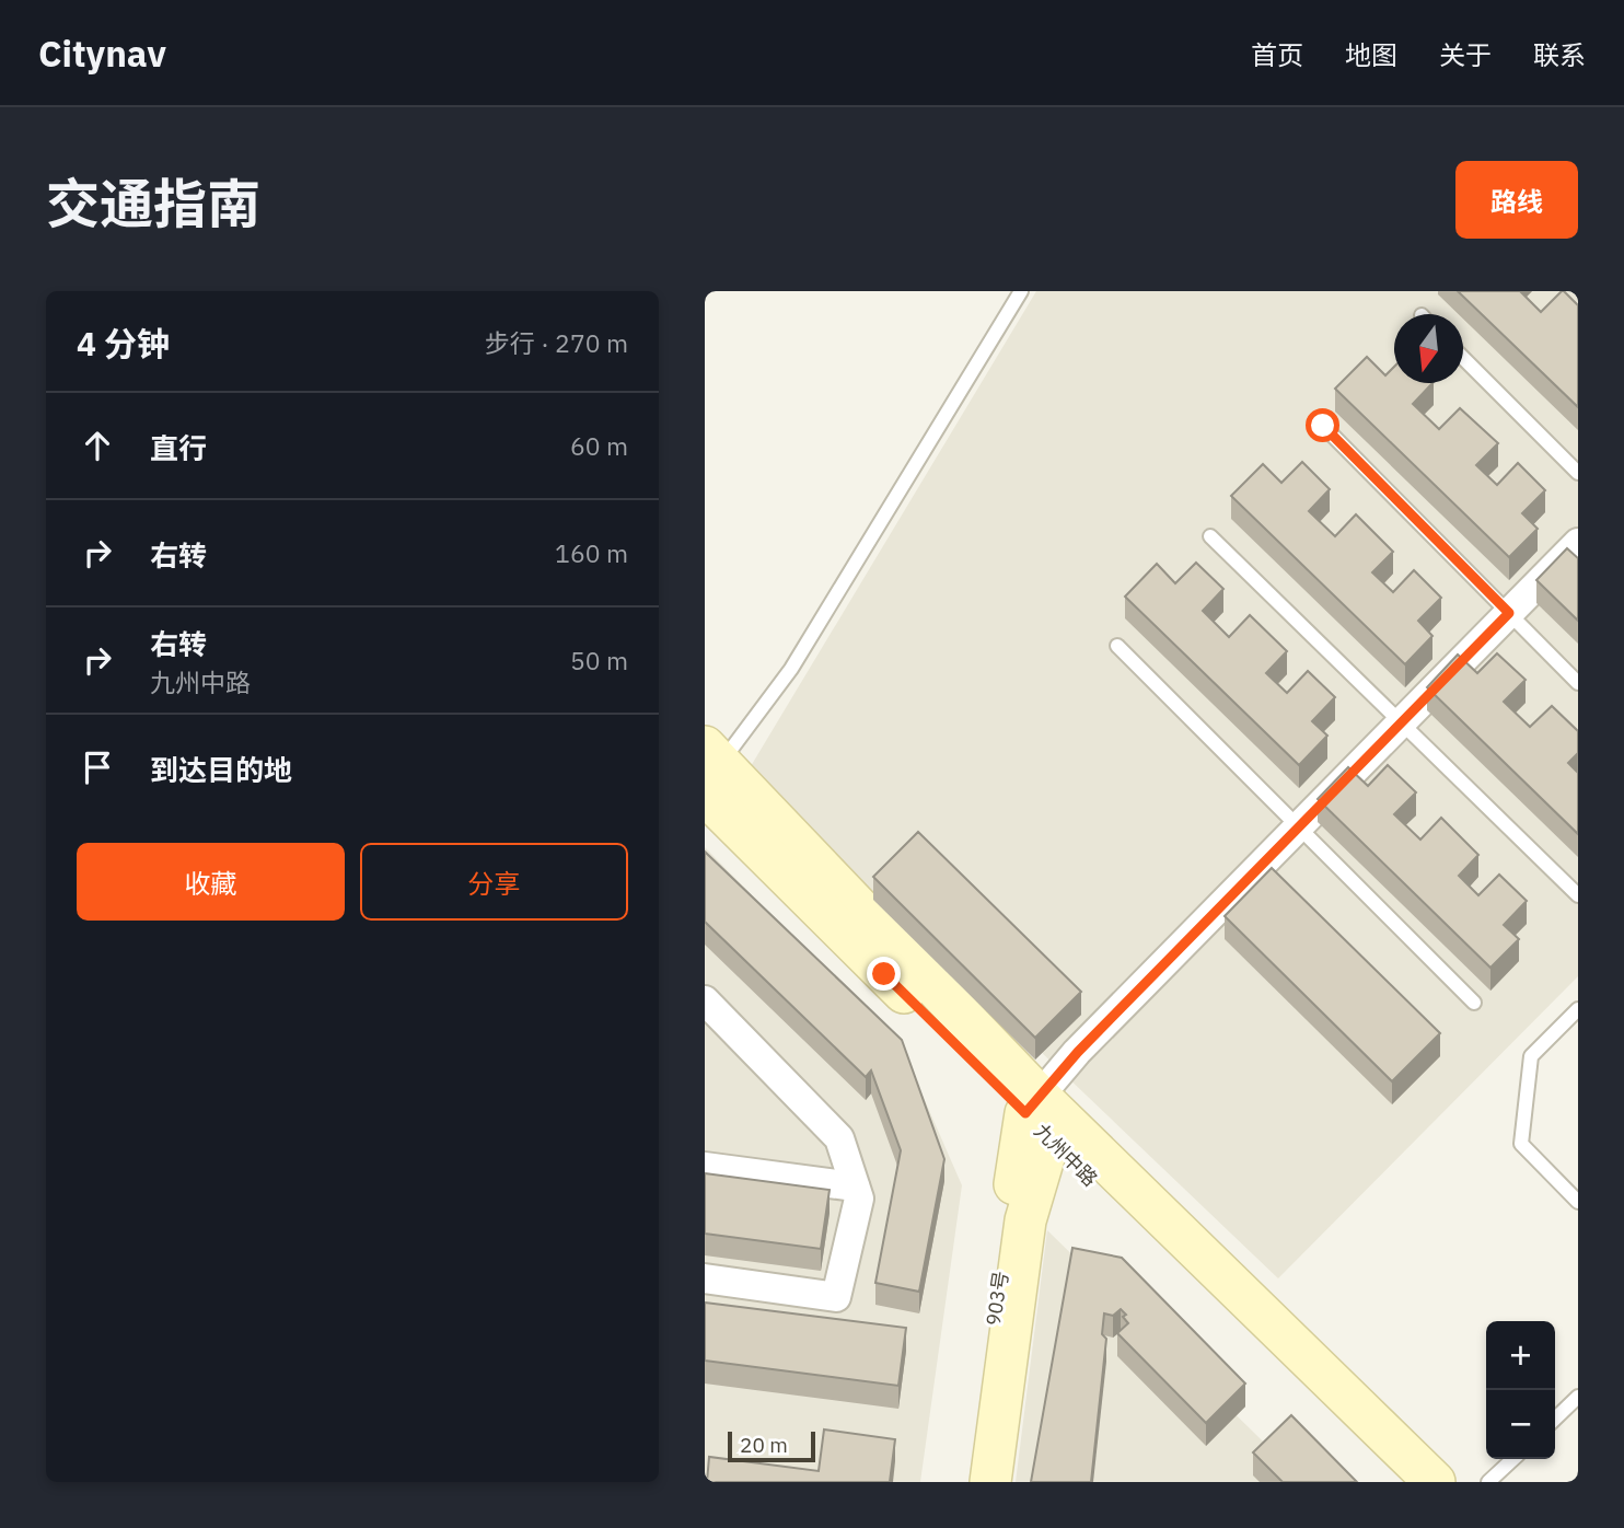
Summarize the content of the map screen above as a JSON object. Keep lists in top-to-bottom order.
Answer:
{
  "streets": {
    "street": ["九州中路", "903号"]
  },
  "crossings": [
    ["九州中路", "903号"]
  ],
  "scale_bar": "20 m",
  "north": "bottom",
  "page": {
    "header": "Citynav",
    "nav": [
      "首页",
      "地图",
      "关于",
      "联系"
    ],
    "title": "交通指南",
    "buttons": [
      "路线",
      ["收藏", "分享"]
    ],
    "heading": ["4 分钟", "步行 · 270 m"],
    "list": [
      ["直行", "60 m"],
      ["右转", "160 m"],
      ["右转", "九州中路", "50 m"],
      "到达目的地"
    ],
    "map_buttons": ["+", "−"],
    "scale": "20 m"
  }
}
